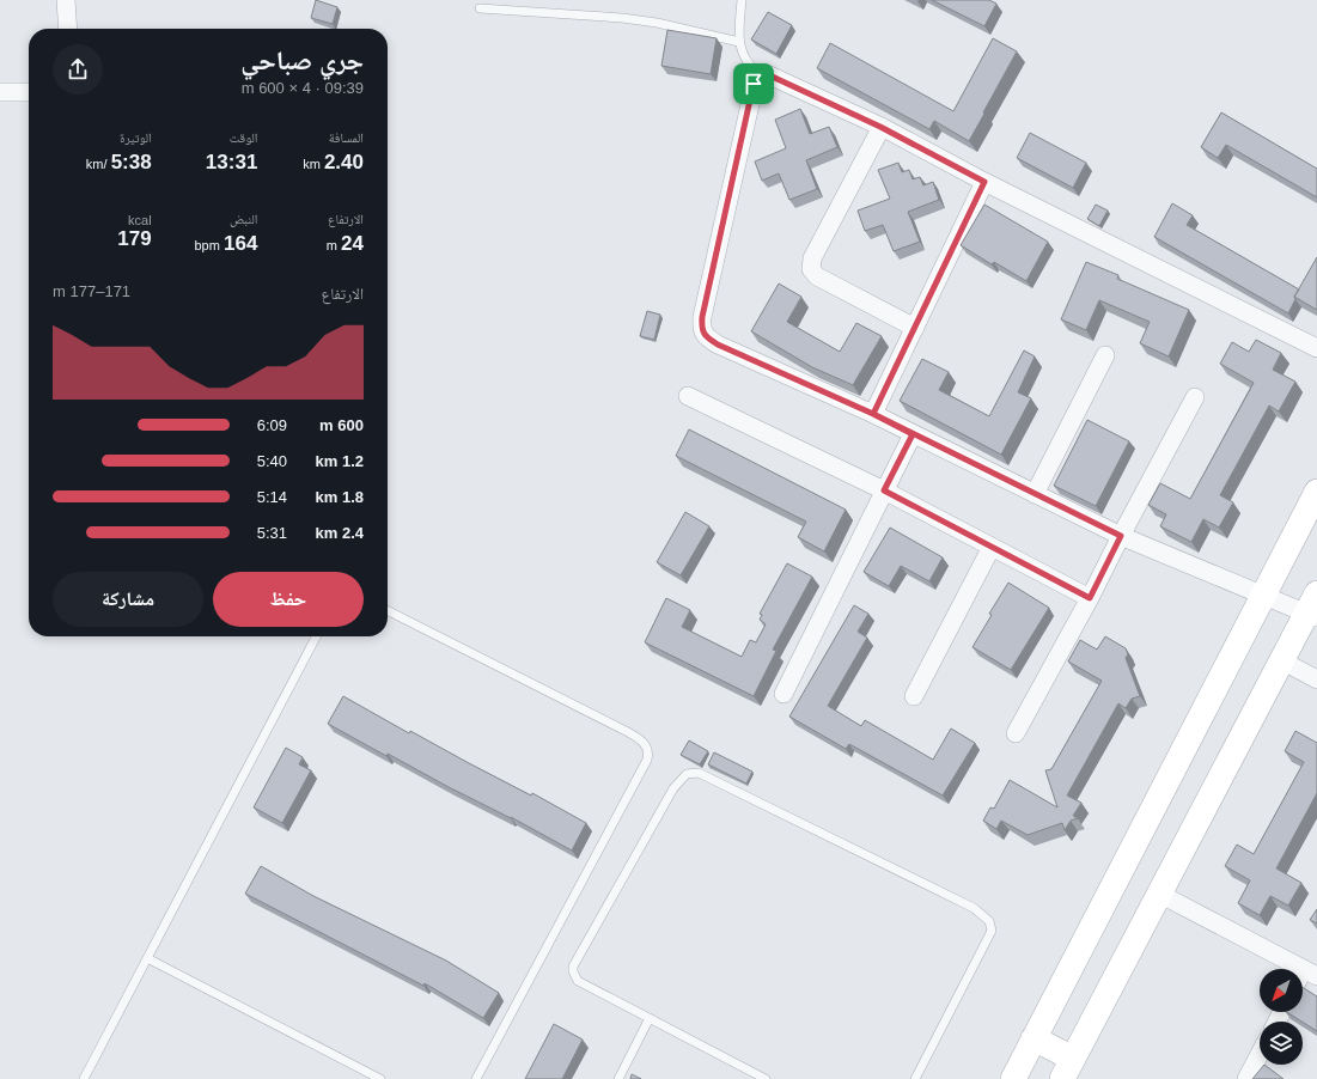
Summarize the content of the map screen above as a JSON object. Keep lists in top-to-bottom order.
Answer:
{
  "north": "bottom left",
  "page": {
    "heading": ["جري صباحي", "09:39 · 4 × 600 m"],
    "stats": [
      ["المسافة", "2.40 km"],
      ["الوقت", "13:31"],
      ["الوتيرة", "5:38 /km"],
      ["الارتفاع", "24 m"],
      ["النبض", "164 bpm"],
      ["kcal", "179"]
    ],
    "chart": ["الارتفاع", "171–177 m"],
    "list": [
      {
        "name": "600 m",
        "note": "6:09"
      },
      {
        "name": "1.2 km",
        "note": "5:40"
      },
      {
        "name": "1.8 km",
        "note": "5:14"
      },
      {
        "name": "2.4 km",
        "note": "5:31"
      }
    ],
    "buttons": ["حفظ", "مشاركة"]
  }
}
